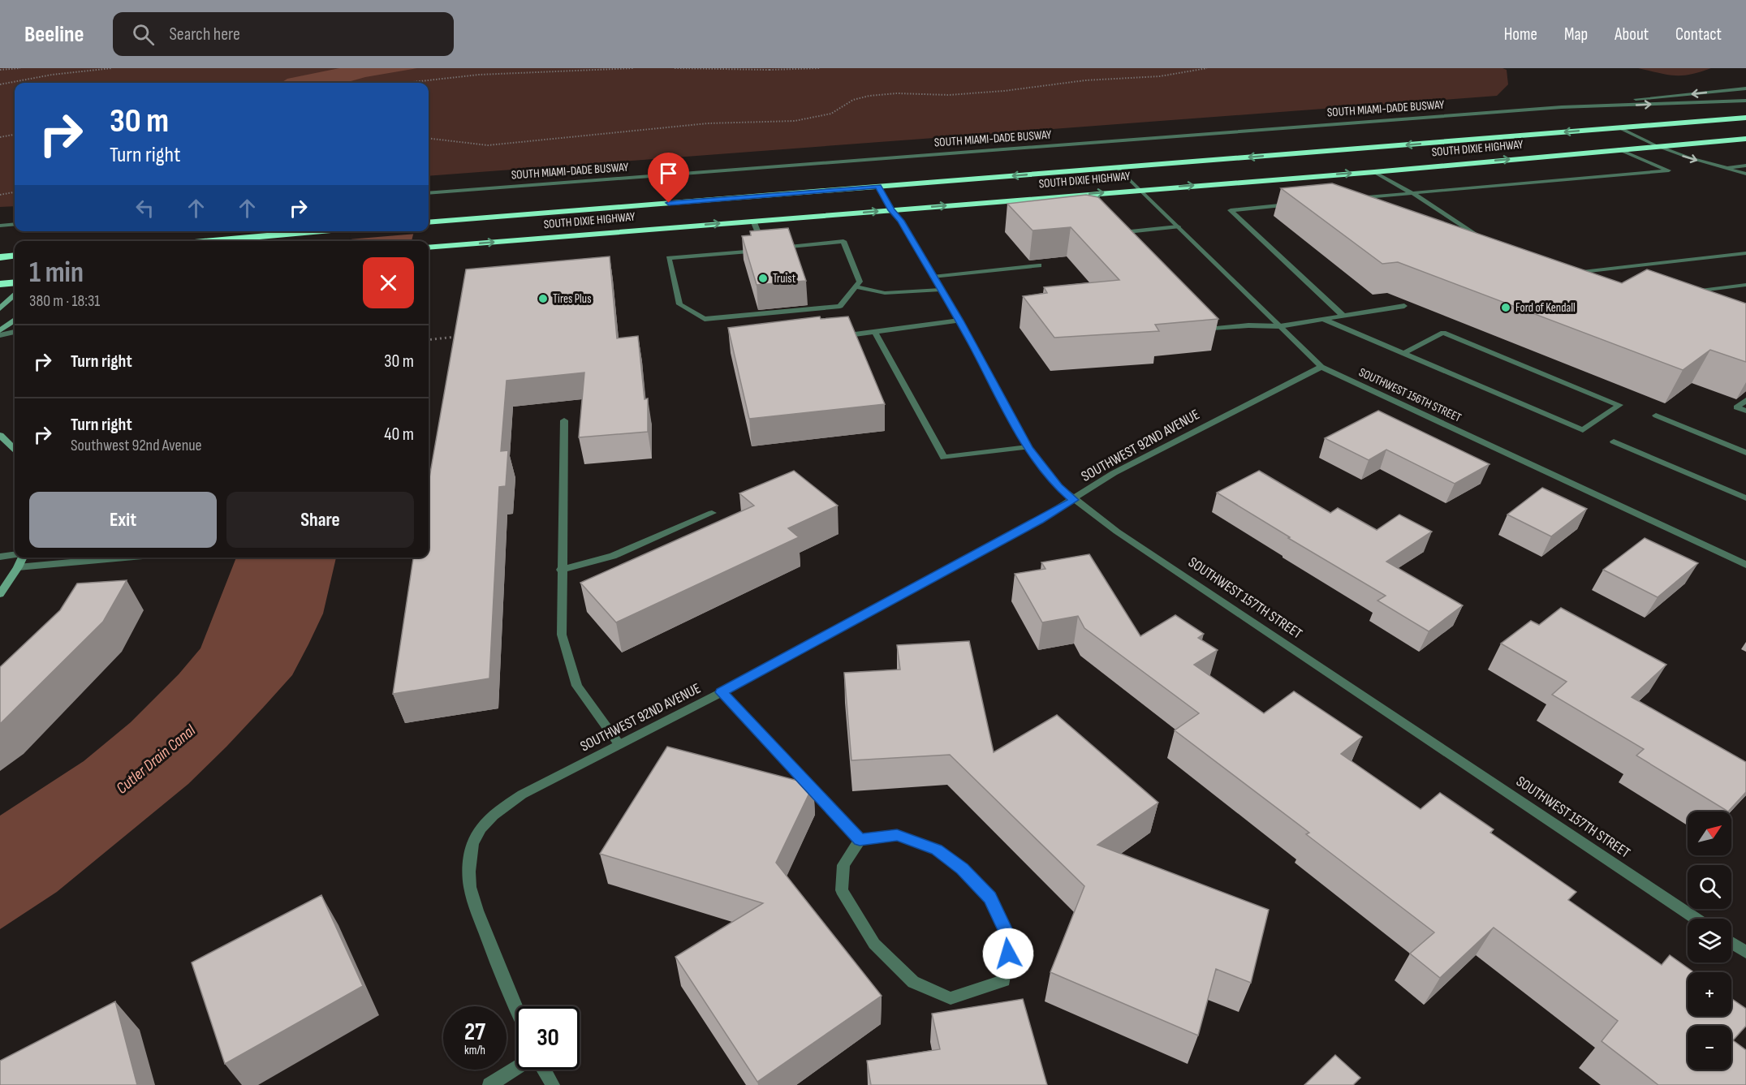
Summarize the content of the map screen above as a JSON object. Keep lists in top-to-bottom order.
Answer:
{
  "streets": {
    "highway": ["SOUTH DIXIE HIGHWAY"],
    "street": [
      "SOUTH MIAMI-DADE BUSWAY",
      "SOUTHWEST 156TH STREET",
      "SOUTHWEST 92ND AVENUE",
      "SOUTHWEST 157TH STREET"
    ]
  },
  "crossings": [
    ["SOUTH DIXIE HIGHWAY", "SOUTHWEST 156TH STREET"],
    ["SOUTH DIXIE HIGHWAY", "SOUTHWEST 157TH STREET"],
    ["SOUTHWEST 156TH STREET", "SOUTHWEST 92ND AVENUE"],
    ["SOUTHWEST 92ND AVENUE", "SOUTHWEST 157TH STREET"]
  ],
  "water": ["Cutler Drain Canal"],
  "places": ["Truist", "Tires Plus", "Ford of Kendall"],
  "north": "top right",
  "page": {
    "header": "Beeline",
    "search": "Search here",
    "nav": [
      "Home",
      "Map",
      "About",
      "Contact"
    ],
    "turn": ["30 m", "Turn right"],
    "heading": ["1 min", "380 m · 18:31"],
    "list": [
      {
        "name": "Turn right",
        "value": "30 m"
      },
      {
        "name": "Turn right",
        "note": "Southwest 92nd Avenue",
        "value": "40 m"
      }
    ],
    "buttons": ["Exit", "Share"],
    "map_buttons": ["+", "−"],
    "speed": "27 km/h",
    "limit": "30"
  }
}
